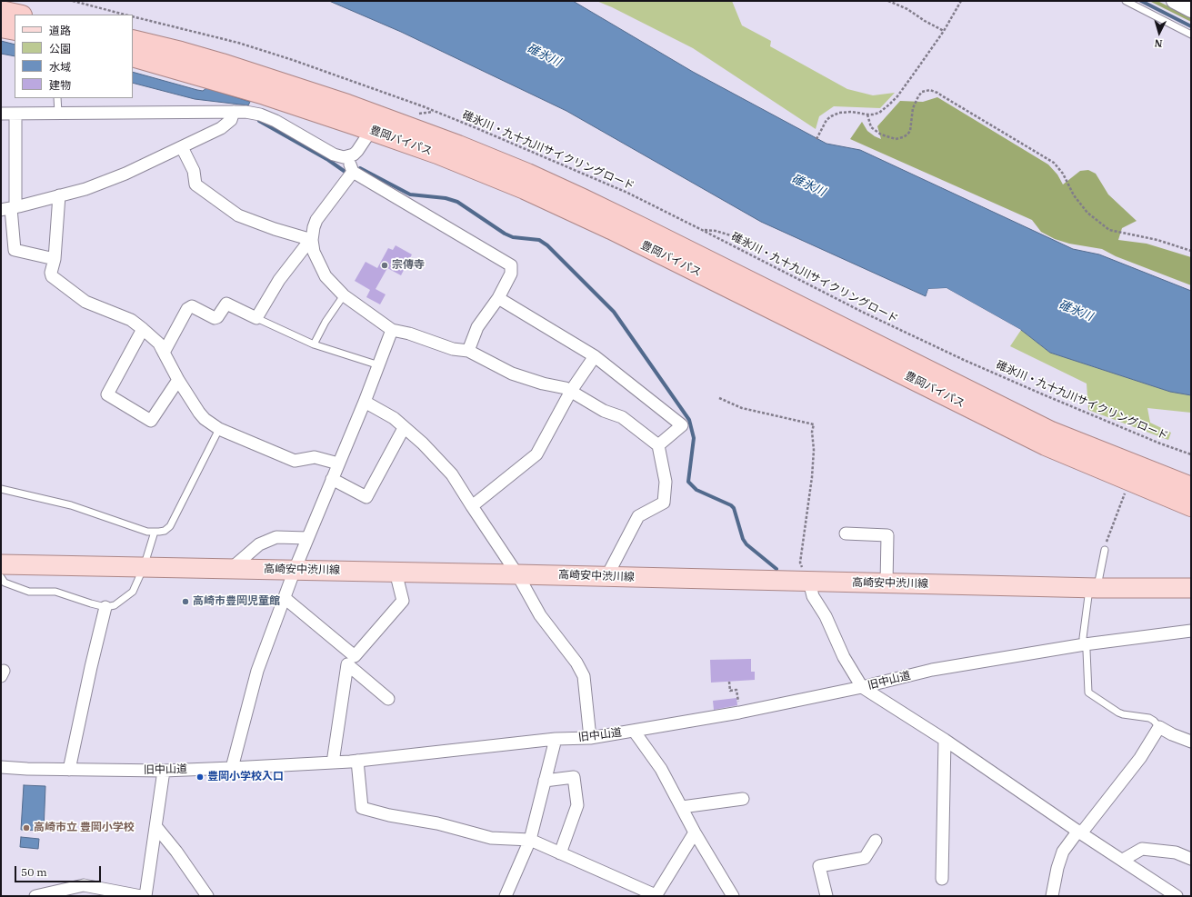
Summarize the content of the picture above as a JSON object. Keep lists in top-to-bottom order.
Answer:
{
  "streets": {
    "highway": ["豊岡バイパス"],
    "main road": ["高崎安中渋川線"],
    "street": ["旧中山道"],
    "path": ["碓氷川・九十九川サイクリングロード"]
  },
  "water": ["碓氷川"],
  "places": [
    "宗傳寺",
    "高崎市豊岡児童館",
    "豊岡小学校入口",
    "高崎市立 豊岡小学校"
  ],
  "legend": [
    "道路",
    "公園",
    "水域",
    "建物"
  ],
  "scale_bar": "50 m",
  "north": "bottom"
}
